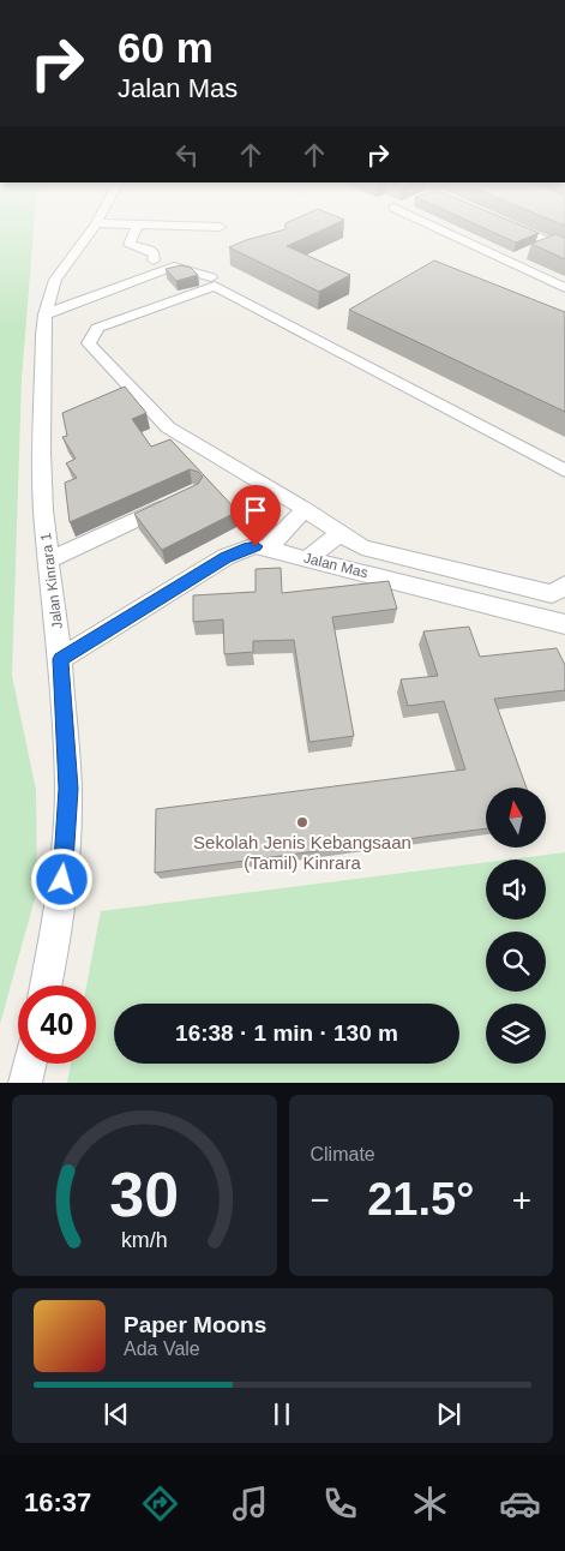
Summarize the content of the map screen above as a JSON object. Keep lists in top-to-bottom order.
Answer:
{
  "streets": {
    "street": ["Jalan Mas", "Jalan Kinrara 1"]
  },
  "crossings": [
    ["Jalan Mas", "Jalan Kinrara 1"]
  ],
  "places": ["Sekolah Jenis Kebangsaan (Tamil) Kinrara"],
  "north": "top",
  "page": {
    "turn": ["60 m", "Jalan Mas"],
    "limit": "40",
    "trip": "16:38 · 1 min · 130 m",
    "tile": "Climate",
    "heat": ["−", "21.5°", "+"],
    "song": ["Paper Moons", "Ada Vale"],
    "tabs": "16:37",
    "gauge": ["30", "km/h"]
  }
}
